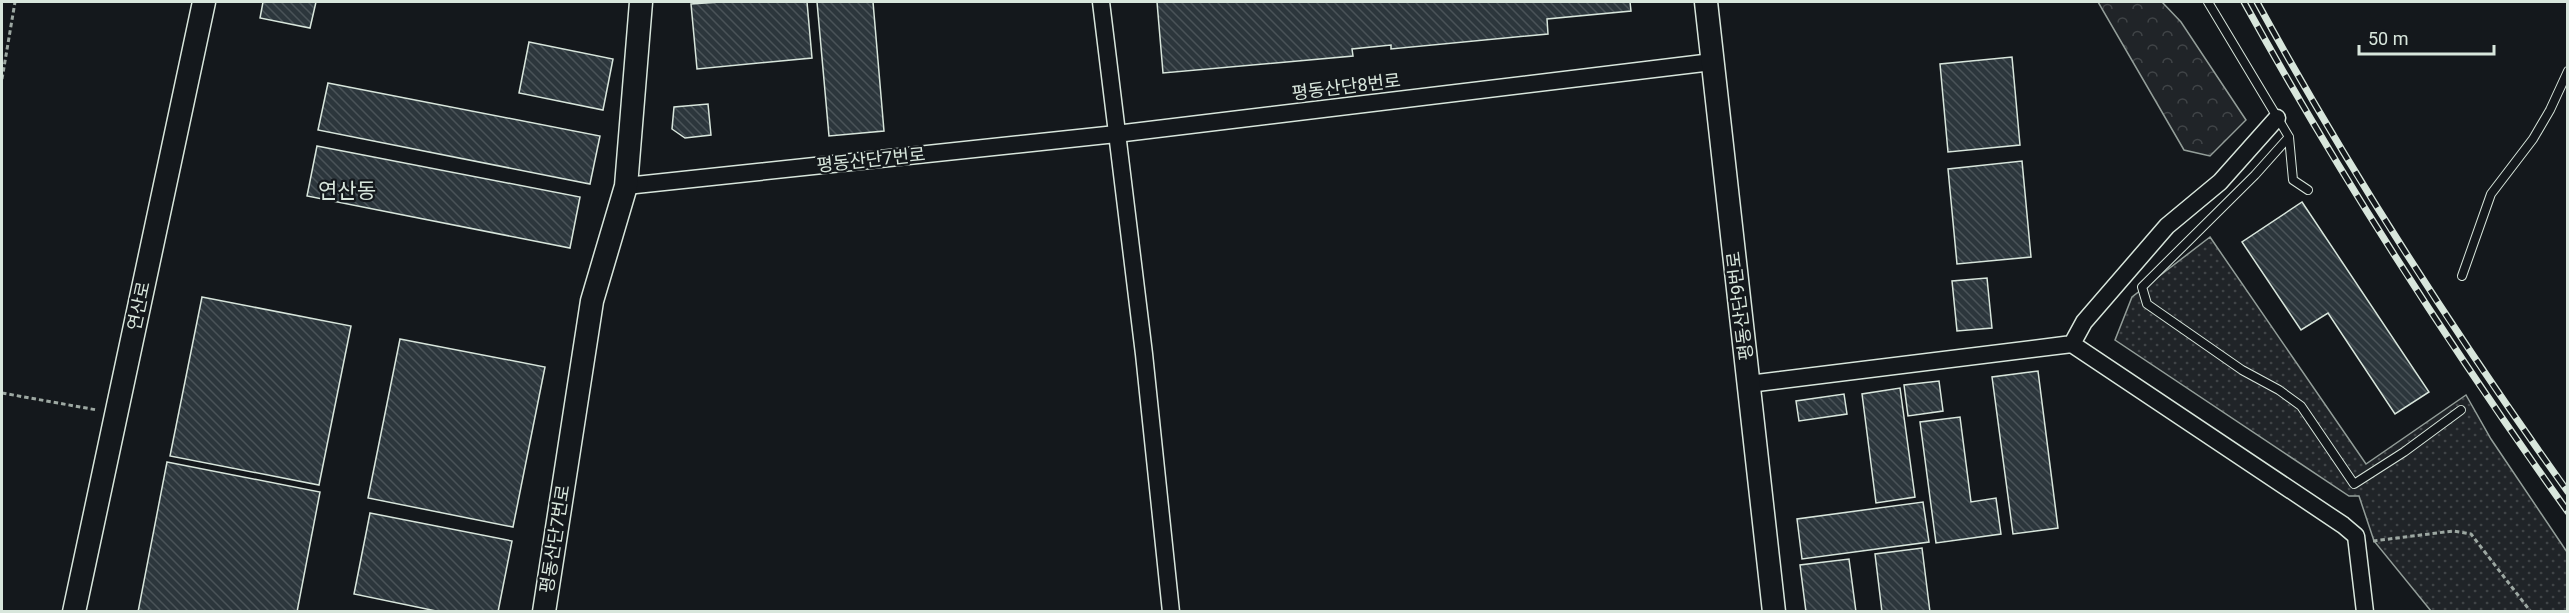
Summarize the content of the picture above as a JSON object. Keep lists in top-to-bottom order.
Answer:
{
  "streets": {
    "street": [
      "평동산단8번로",
      "평동산단7번로",
      "연산로",
      "평동산단9번로"
    ]
  },
  "crossings": [
    ["평동산단8번로", "평동산단7번로"],
    ["평동산단8번로", "평동산단9번로"]
  ],
  "districts": ["연산동"],
  "scale_bar": "50 m"
}
